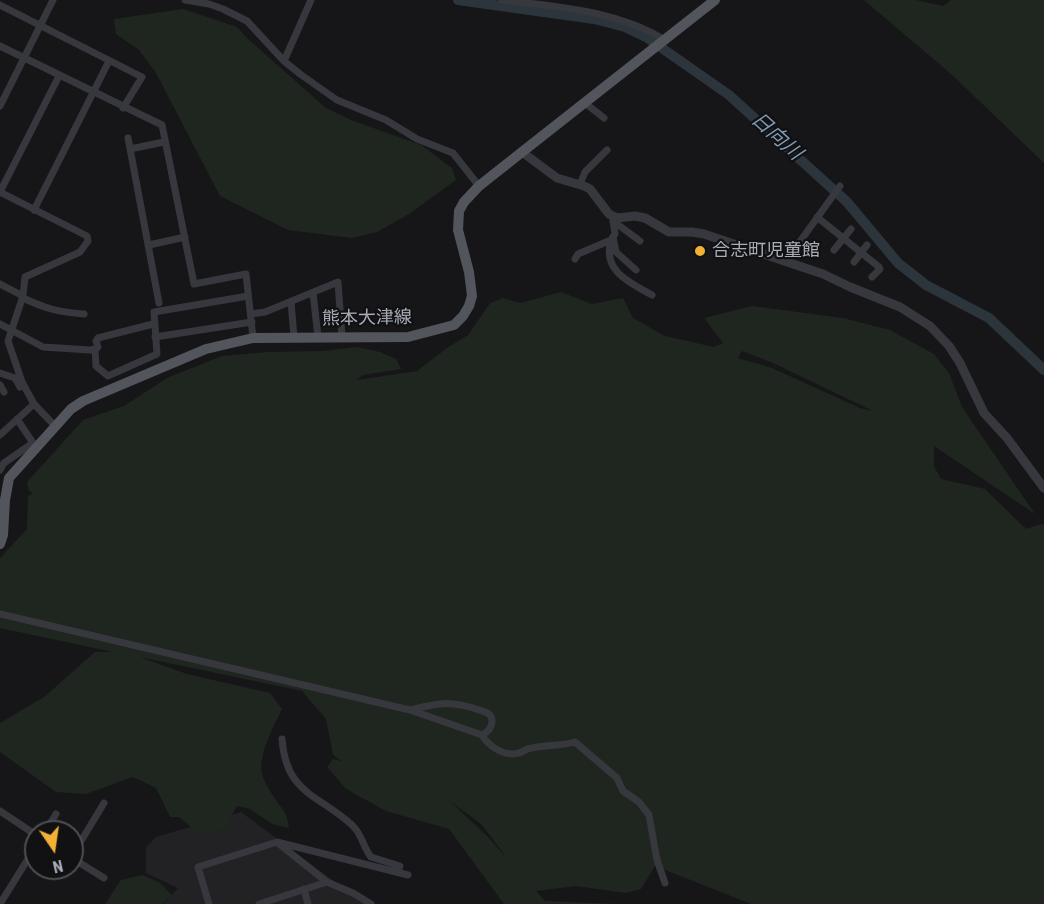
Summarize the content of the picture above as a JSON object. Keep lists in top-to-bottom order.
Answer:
{
  "streets": {
    "main road": ["熊本大津線"]
  },
  "water": ["日向川"],
  "places": ["合志町児童館"],
  "north": "bottom"
}
